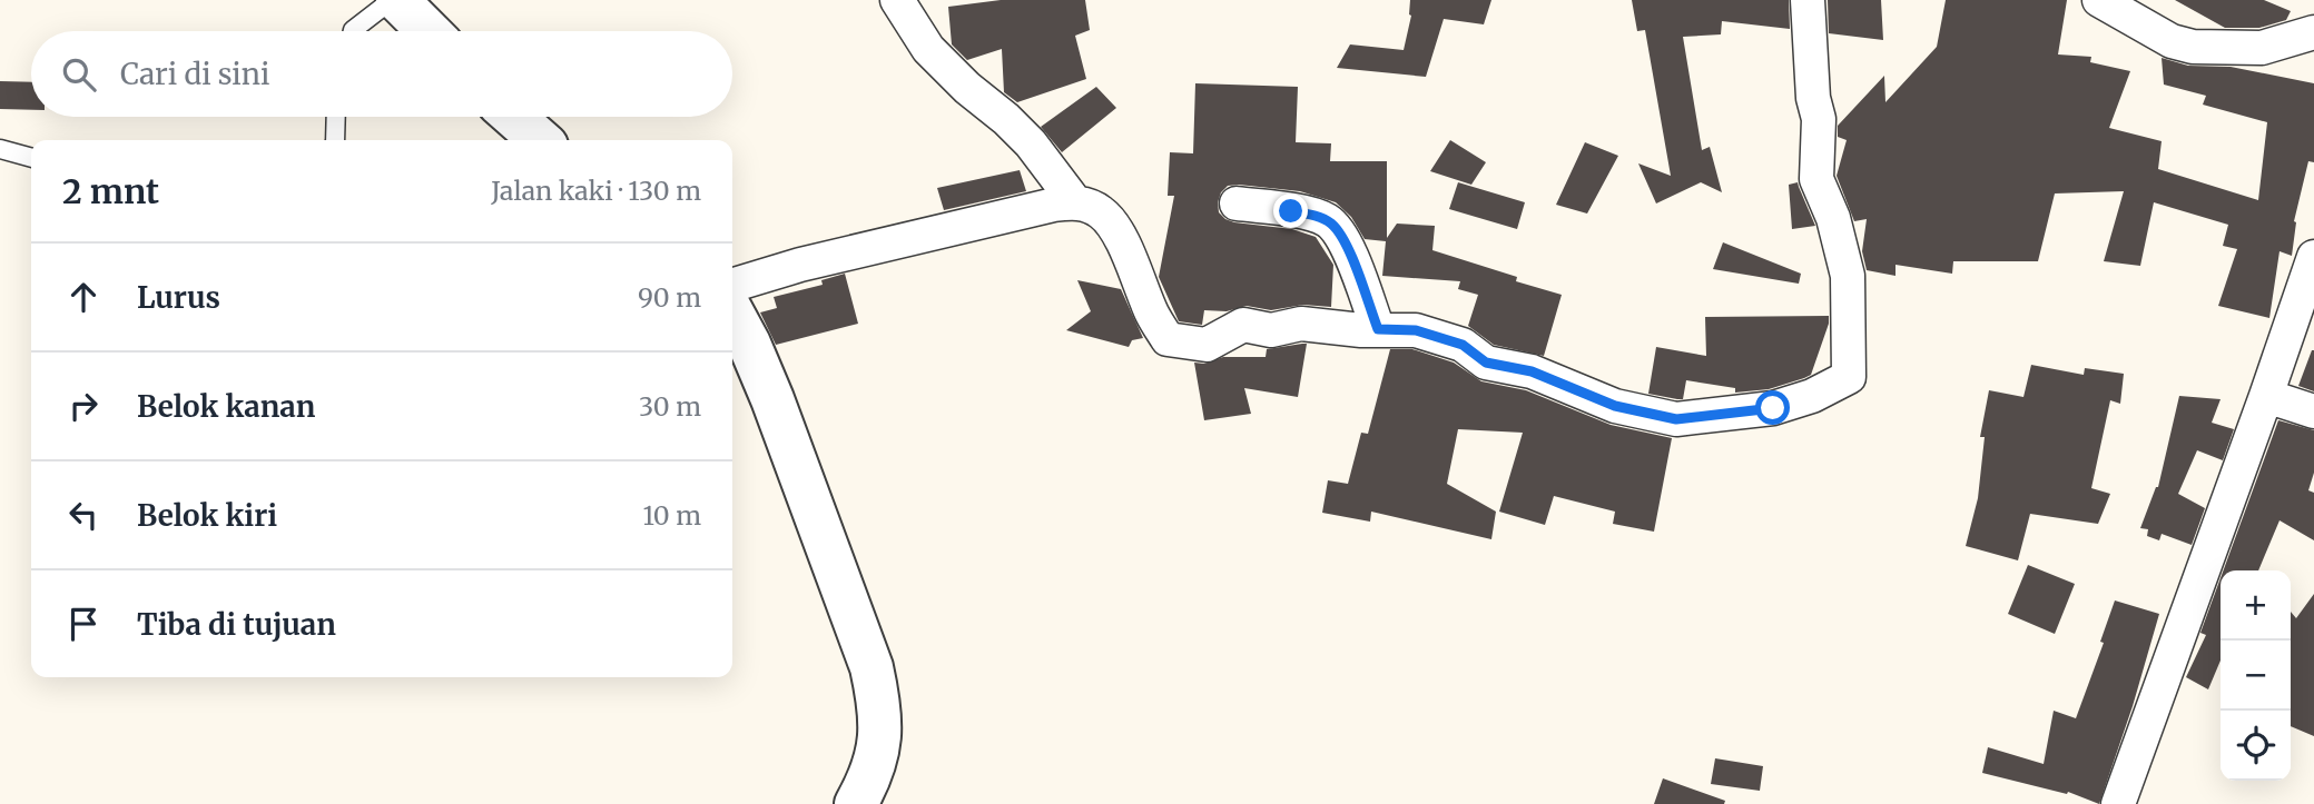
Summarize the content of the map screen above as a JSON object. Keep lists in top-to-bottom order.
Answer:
{
  "page": {
    "search": "Cari di sini",
    "heading": ["2 mnt", "Jalan kaki · 130 m"],
    "list": [
      ["Lurus", "90 m"],
      ["Belok kanan", "30 m"],
      ["Belok kiri", "10 m"],
      "Tiba di tujuan"
    ],
    "map_buttons": ["+", "−"]
  }
}
